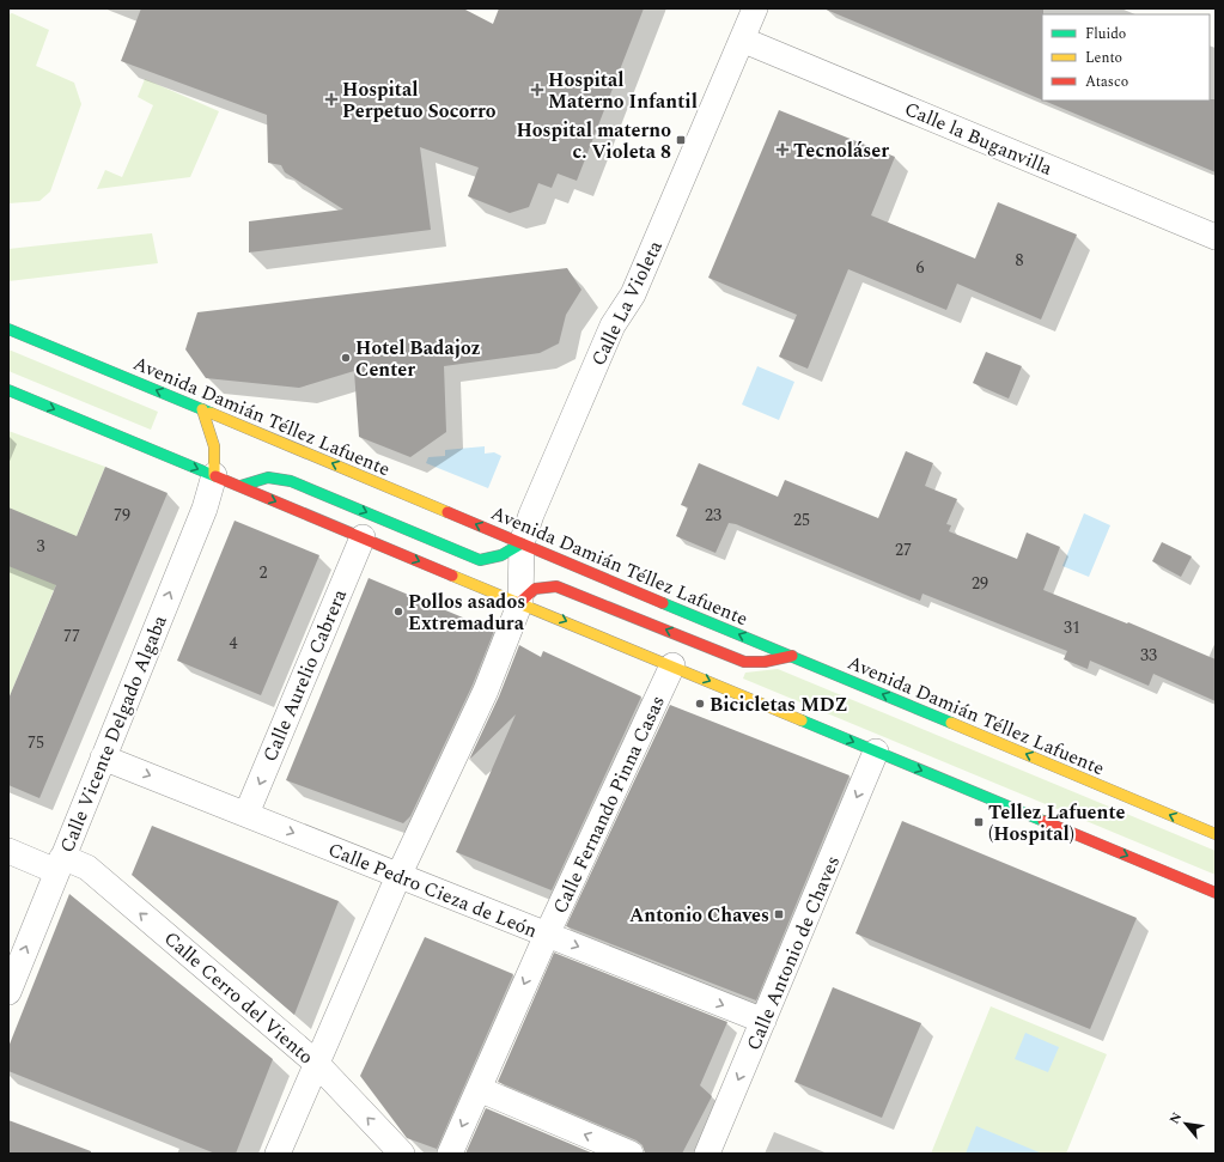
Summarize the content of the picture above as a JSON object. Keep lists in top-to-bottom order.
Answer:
{
  "streets": {
    "street": [
      "Calle la Buganvilla",
      "Calle La Violeta",
      "Avenida Damián Téllez Lafuente",
      "Calle Aurelio Cabrera",
      "Calle Vicente Delgado Algaba",
      "Calle Fernando Pinna Casas",
      "Calle Pedro Cieza de León",
      "Calle Antonio de Chaves",
      "Calle Cerro del Viento"
    ]
  },
  "crossings": [
    ["Calle la Buganvilla", "Calle La Violeta"],
    ["Calle La Violeta", "Avenida Damián Téllez Lafuente"],
    ["Calle Aurelio Cabrera", "Calle Pedro Cieza de León"],
    ["Calle Vicente Delgado Algaba", "Calle Pedro Cieza de León"],
    ["Calle Vicente Delgado Algaba", "Calle Cerro del Viento"],
    ["Calle Fernando Pinna Casas", "Calle Pedro Cieza de León"],
    ["Calle Pedro Cieza de León", "Calle Antonio de Chaves"]
  ],
  "one_way": [
    "Calle Vicente Delgado Algaba",
    "Calle Pedro Cieza de León",
    "Calle Antonio de Chaves",
    "Calle Cerro del Viento"
  ],
  "places": {
    "health": ["Hospital Materno Infantil", "Hospital Perpetuo Socorro", "Tecnoláser"],
    "transit": ["Hospital materno c. Violeta 8", "Tellez Lafuente (Hospital)", "Antonio Chaves"],
    "other": ["Hotel Badajoz Center", "Pollos asados Extremadura", "Bicicletas MDZ"]
  },
  "house_numbers": [
    "8",
    "6",
    "79",
    "23",
    "25",
    "3",
    "27",
    "2",
    "29",
    "31",
    "77",
    "4",
    "33",
    "75"
  ],
  "legend": ["Fluido", "Lento", "Atasco"],
  "north": "top left"
}
